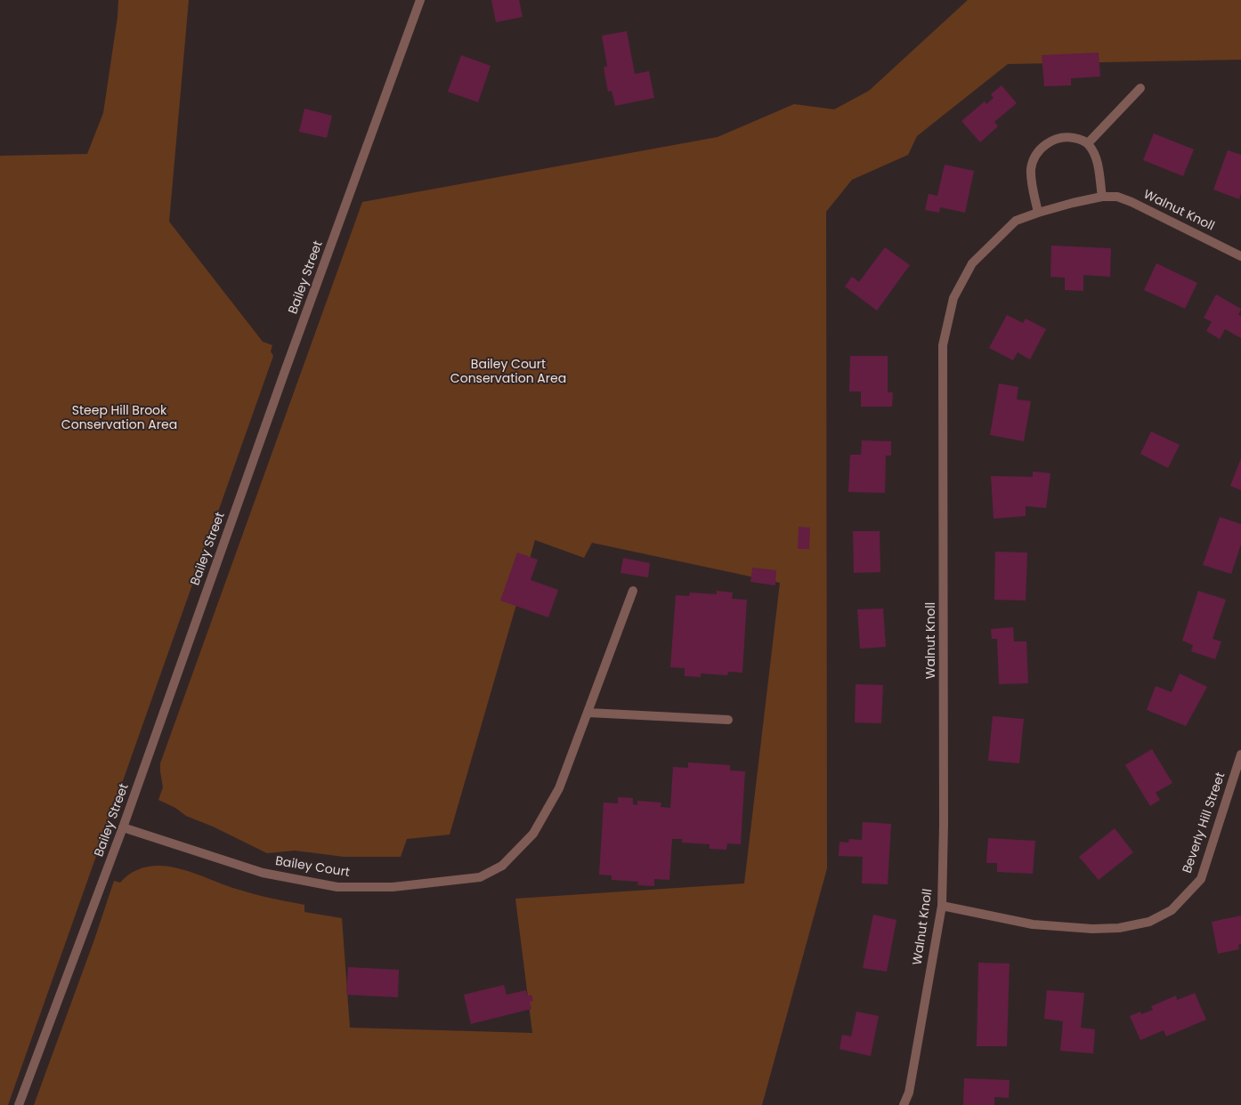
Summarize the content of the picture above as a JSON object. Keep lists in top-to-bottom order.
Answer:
{
  "streets": {
    "street": [
      "Walnut Knoll",
      "Bailey Street",
      "Beverly Hill Street",
      "Bailey Court"
    ]
  },
  "crossings": [
    ["Walnut Knoll", "Beverly Hill Street"],
    ["Bailey Street", "Bailey Court"]
  ],
  "parks": ["Bailey Court Conservation Area", "Steep Hill Brook Conservation Area"]
}
